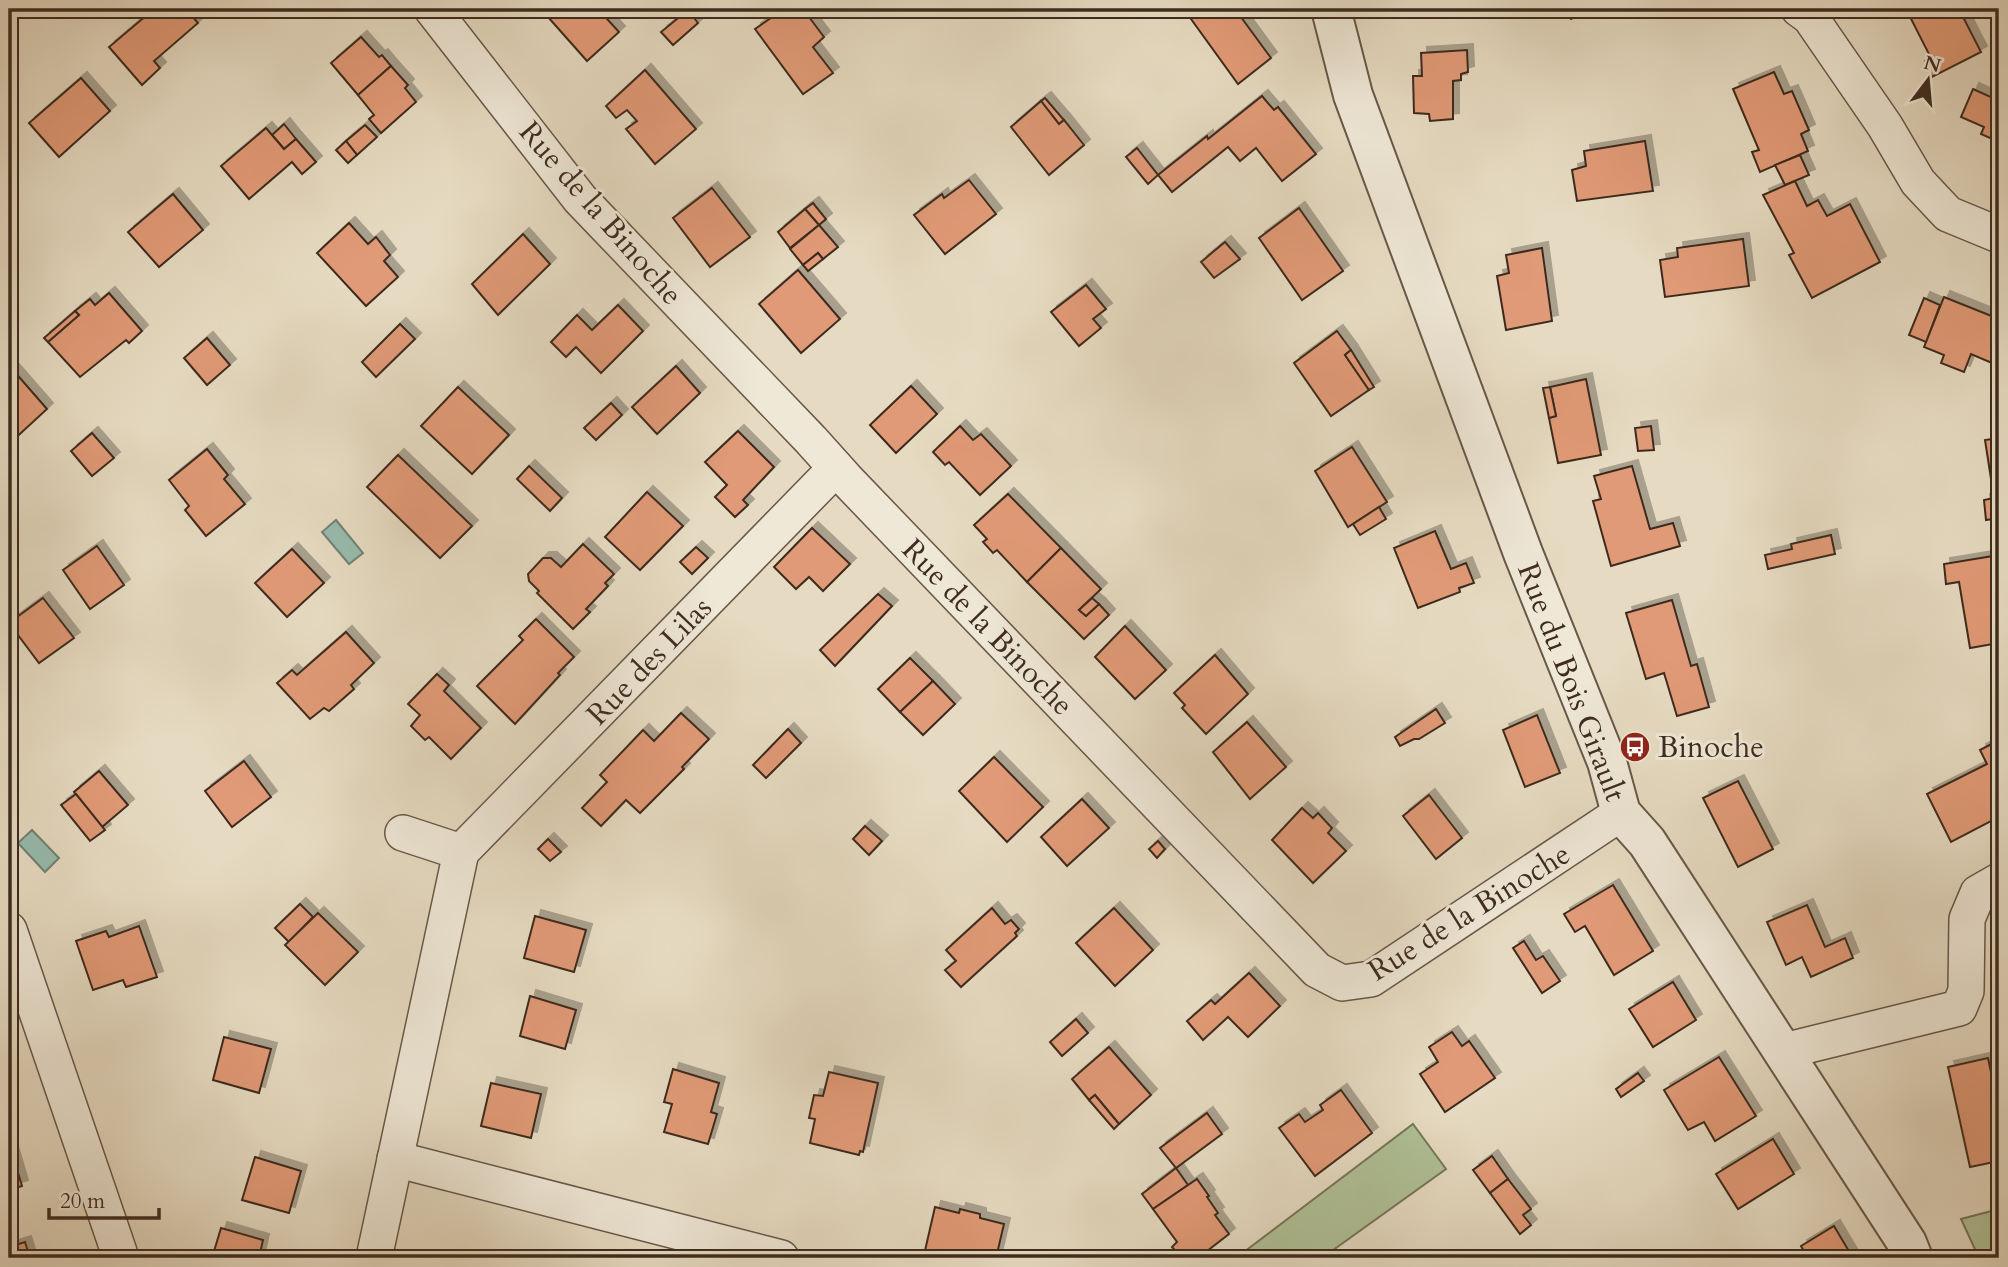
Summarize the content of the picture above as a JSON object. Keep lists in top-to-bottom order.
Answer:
{
  "streets": {
    "street": ["Rue de la Binoche", "Rue des Lilas", "Rue du Bois Girault"]
  },
  "crossings": [
    ["Rue de la Binoche", "Rue des Lilas"],
    ["Rue de la Binoche", "Rue du Bois Girault"]
  ],
  "places": {
    "bus stop": ["Binoche"]
  },
  "scale_bar": "20 m",
  "north": "top"
}
